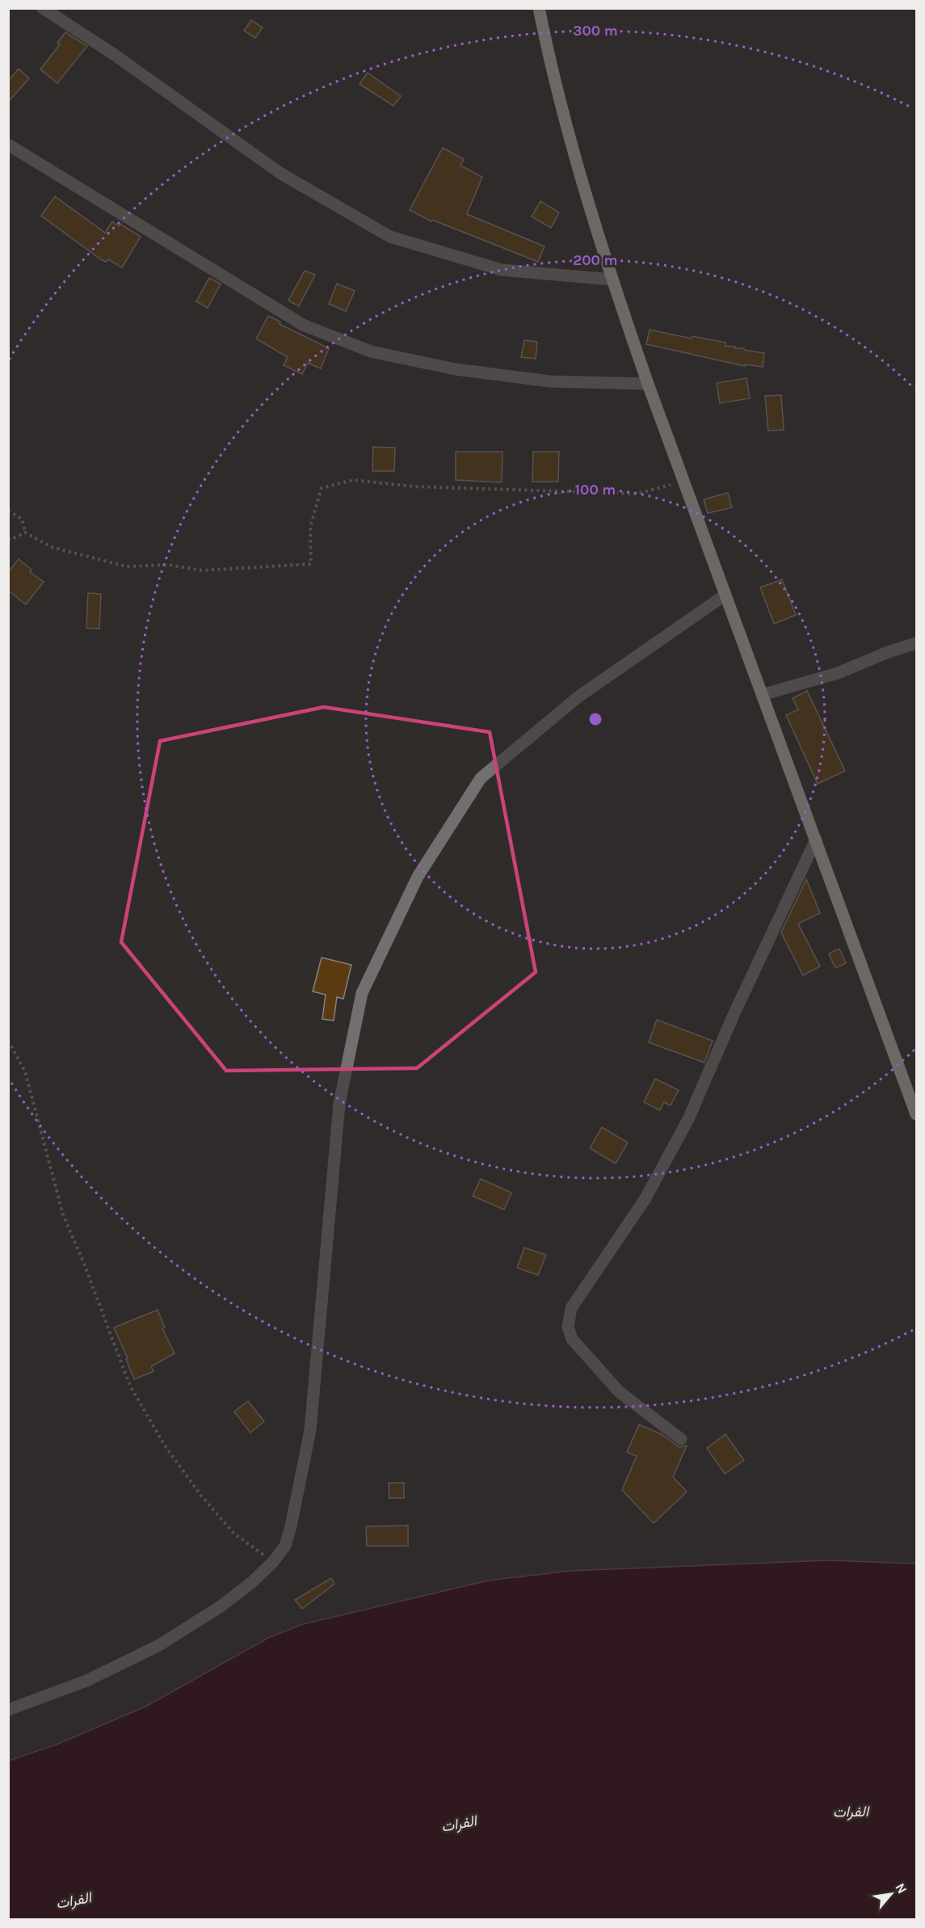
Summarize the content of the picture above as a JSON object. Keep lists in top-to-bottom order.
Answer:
{
  "water": ["الفرات"],
  "north": "top right",
  "rings": ["300 m", "200 m", "100 m"]
}
